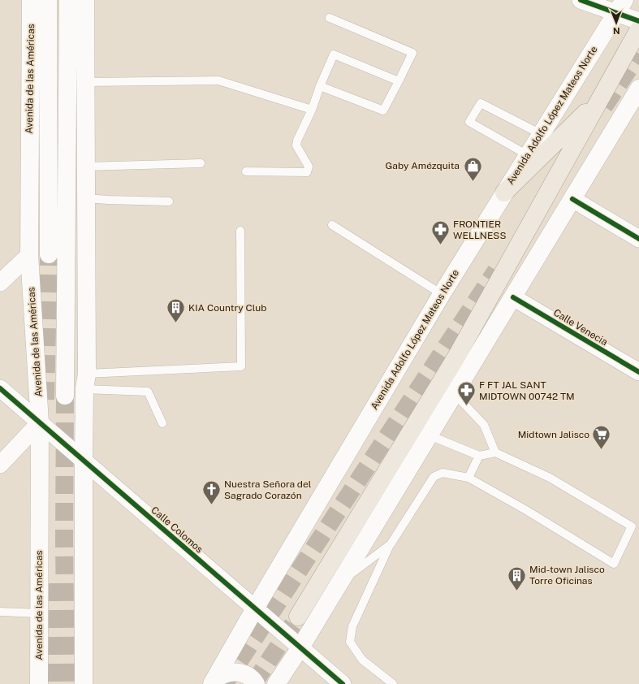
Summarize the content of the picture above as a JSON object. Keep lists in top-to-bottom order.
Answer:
{
  "streets": {
    "main road": ["Avenida de las Américas", "Avenida Adolfo López Mateos Norte"],
    "street": ["Calle Venecia", "Calle Colomos"]
  },
  "crossings": [
    ["Avenida de las Américas", "Calle Colomos"],
    ["Avenida Adolfo López Mateos Norte", "Calle Colomos"]
  ],
  "places": {
    "shop": ["Gaby Amézquita"],
    "pharmacy": ["FRONTIER WELLNESS", "F FT JAL SANT MIDTOWN 00742 TM"],
    "building": ["KIA Country Club", "Mid-town Jalisco Torre Oficinas"],
    "supermarket": ["Midtown Jalisco"],
    "church": ["Nuestra Señora del Sagrado Corazón"]
  },
  "north": "bottom"
}
